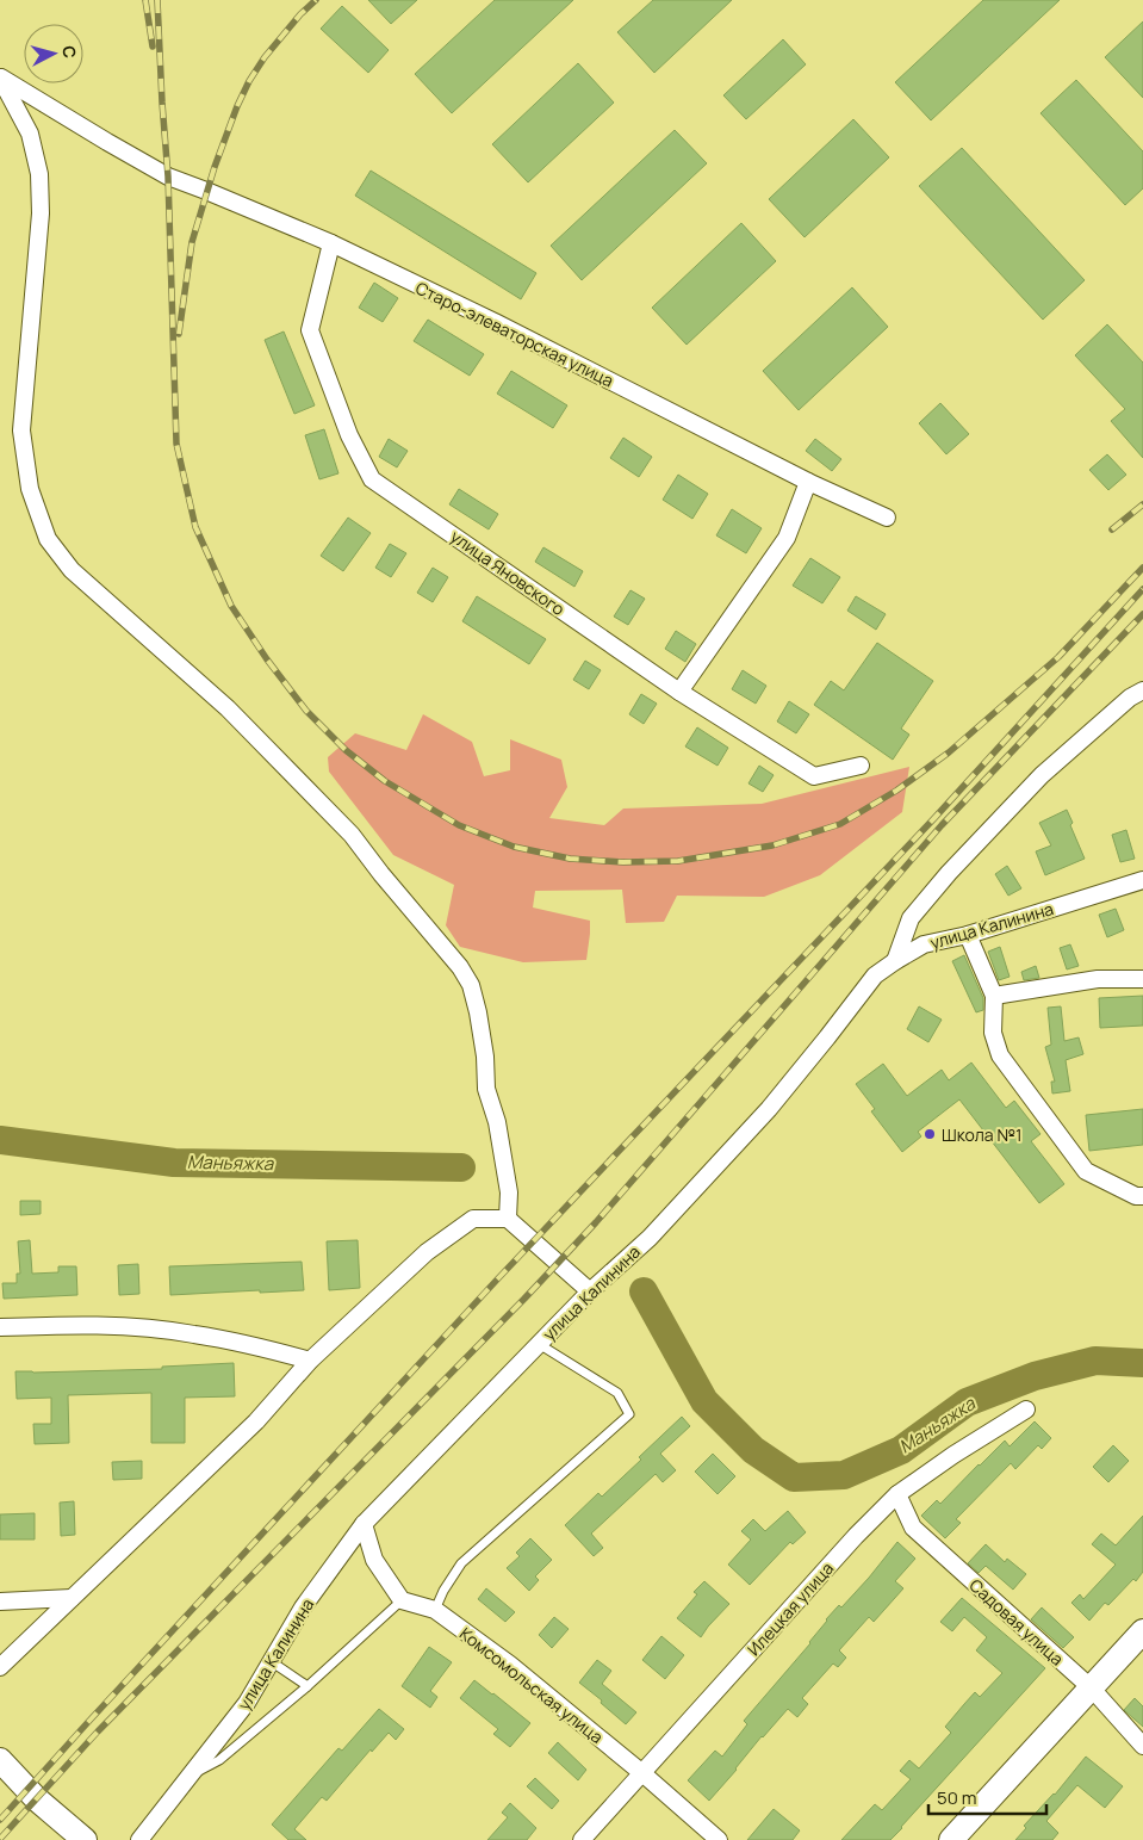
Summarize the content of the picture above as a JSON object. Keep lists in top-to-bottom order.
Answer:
{
  "streets": {
    "street": [
      "Старо-элеваторская улица",
      "улица Яновского",
      "улица Калинина",
      "Илецкая улица",
      "Садовая улица",
      "Комсомольская улица"
    ]
  },
  "crossings": [
    ["Старо-элеваторская улица", "улица Яновского"],
    ["Илецкая улица", "Садовая улица"],
    ["Илецкая улица", "Комсомольская улица"]
  ],
  "water": ["Маньяжка"],
  "places": ["Школа №1"],
  "scale_bar": "50 m",
  "north": "right"
}
